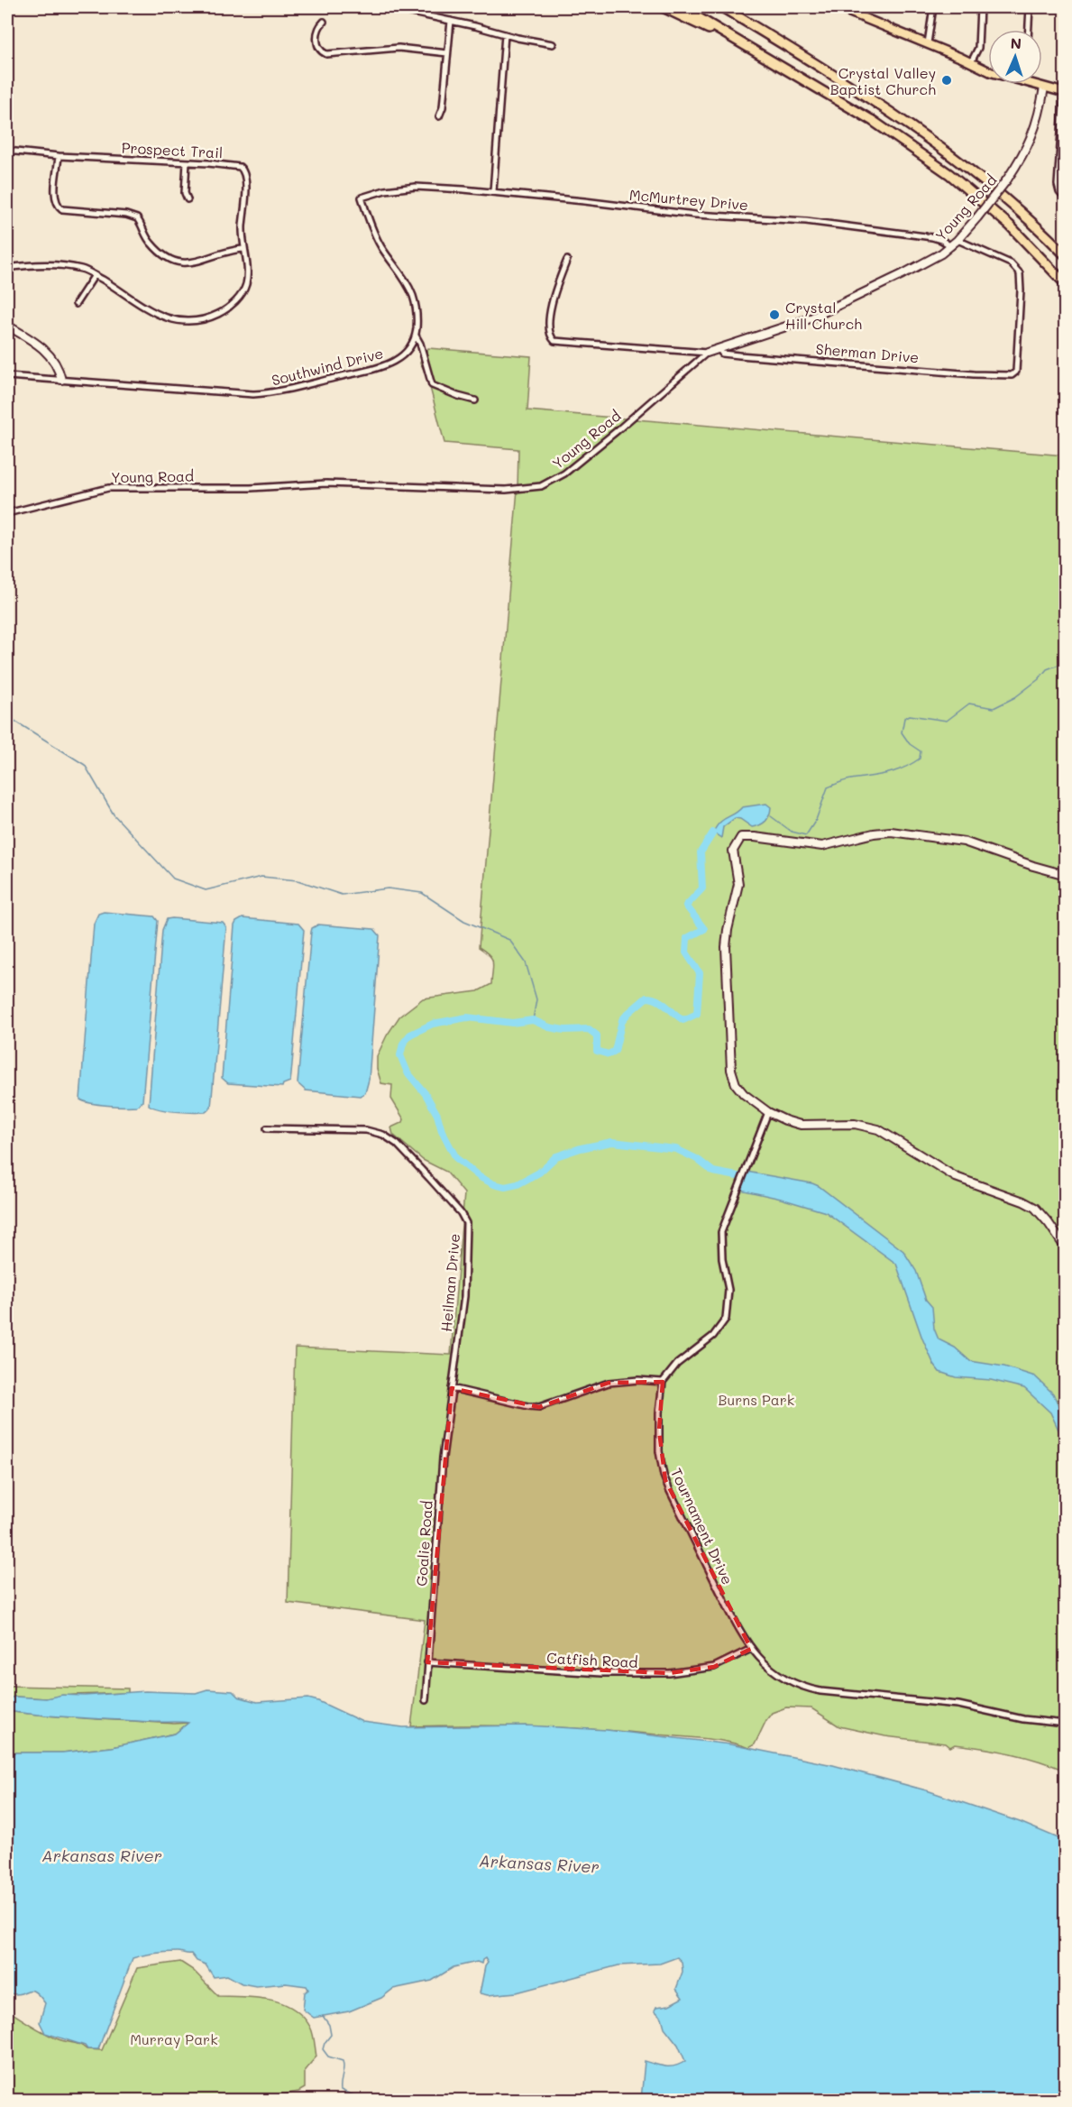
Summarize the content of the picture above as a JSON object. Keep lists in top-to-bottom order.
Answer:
{
  "streets": {
    "street": [
      "Prospect Trail",
      "McMurtrey Drive",
      "Young Road",
      "Sherman Drive",
      "Southwind Drive",
      "Heilman Drive",
      "Tournament Drive",
      "Goalie Road",
      "Catfish Road"
    ]
  },
  "crossings": [
    ["McMurtrey Drive", "Young Road"],
    ["McMurtrey Drive", "Southwind Drive"],
    ["Young Road", "Sherman Drive"],
    ["Heilman Drive", "Goalie Road"],
    ["Tournament Drive", "Catfish Road"],
    ["Goalie Road", "Catfish Road"]
  ],
  "water": ["Arkansas River"],
  "parks": ["Burns Park", "Murray Park"],
  "places": ["Crystal Valley Baptist Church", "Crystal Hill Church"],
  "north": "top"
}
